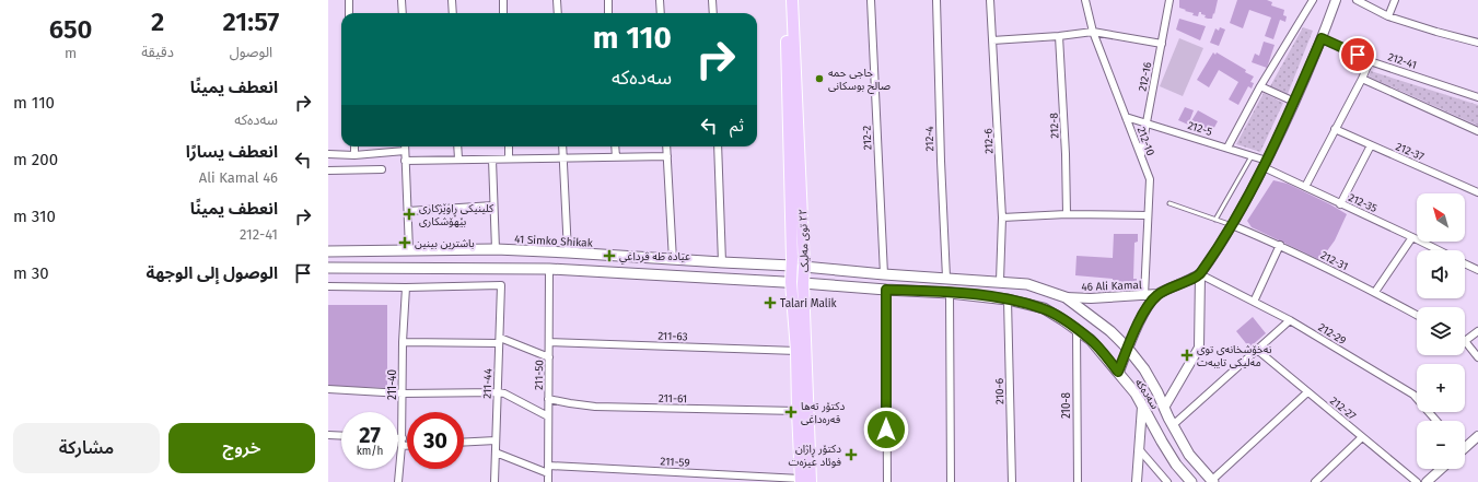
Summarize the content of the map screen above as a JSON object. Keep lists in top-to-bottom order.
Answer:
{
  "streets": {
    "main road": ["41 Simko Shikak", "٢٢ توی مەلیک", "سەدەکە"],
    "street": [
      "212-41",
      "212-16",
      "212-8",
      "212-5",
      "212-2",
      "212-4",
      "212-6",
      "212-10",
      "212-37",
      "212-35",
      "212-31",
      "46 Ali Kamal",
      "212-29",
      "211-63",
      "211-50",
      "211-44",
      "211-40",
      "210-6",
      "211-61",
      "210-8",
      "212-27",
      "211-59"
    ]
  },
  "crossings": [
    ["212-16", "212-5"],
    ["212-16", "212-10"],
    ["212-5", "212-10"],
    ["212-5", "212-35"],
    ["212-2", "41 Simko Shikak"],
    ["212-4", "41 Simko Shikak"],
    ["212-6", "41 Simko Shikak"],
    ["212-6", "سەدەکە"],
    ["212-10", "46 Ali Kamal"],
    ["41 Simko Shikak", "٢٢ توی مەلیک"],
    ["41 Simko Shikak", "سەدەکە"],
    ["٢٢ توی مەلیک", "211-63"],
    ["٢٢ توی مەلیک", "سەدەکە"],
    ["٢٢ توی مەلیک", "211-61"],
    ["٢٢ توی مەلیک", "211-59"],
    ["46 Ali Kamal", "212-29"],
    ["46 Ali Kamal", "سەدەکە"],
    ["211-63", "211-50"],
    ["211-50", "211-61"],
    ["211-50", "211-59"],
    ["211-44", "211-40"],
    ["210-6", "سەدەکە"],
    ["سەدەکە", "210-8"]
  ],
  "places": {
    "other": ["حاجی حمه صالح بوسکانی"],
    "health": [
      "کلینیکی ڕاوێژکاری بێهۆشکاری",
      "باشترين بينين",
      "عيادة طه قرداغي",
      "Talari Malik",
      "نەخۆشخانەی توی مەلیكی تایبەت",
      "دکتۆر تەها قەرەداغی",
      "دکتۆر ڕاژان فوئاد عیزەت"
    ]
  },
  "north": "top left",
  "page": {
    "eta": [
      "21:57",
      "الوصول",
      "2",
      "دقيقة",
      "650",
      "m"
    ],
    "turn": ["110 m", "سەدەکە"],
    "list": [
      {
        "name": "انعطف يمينًا",
        "note": "سەدەکە",
        "value": "110 m"
      },
      {
        "name": "انعطف يسارًا",
        "note": "46 Ali Kamal",
        "value": "200 m"
      },
      {
        "name": "انعطف يمينًا",
        "note": "212-41",
        "value": "310 m"
      },
      {
        "name": "الوصول إلى الوجهة",
        "value": "30 m"
      }
    ],
    "then": "ثم",
    "map_buttons": ["+", "−"],
    "speed": "27 km/h",
    "limit": "30",
    "buttons": ["خروج", "مشاركة"]
  }
}
